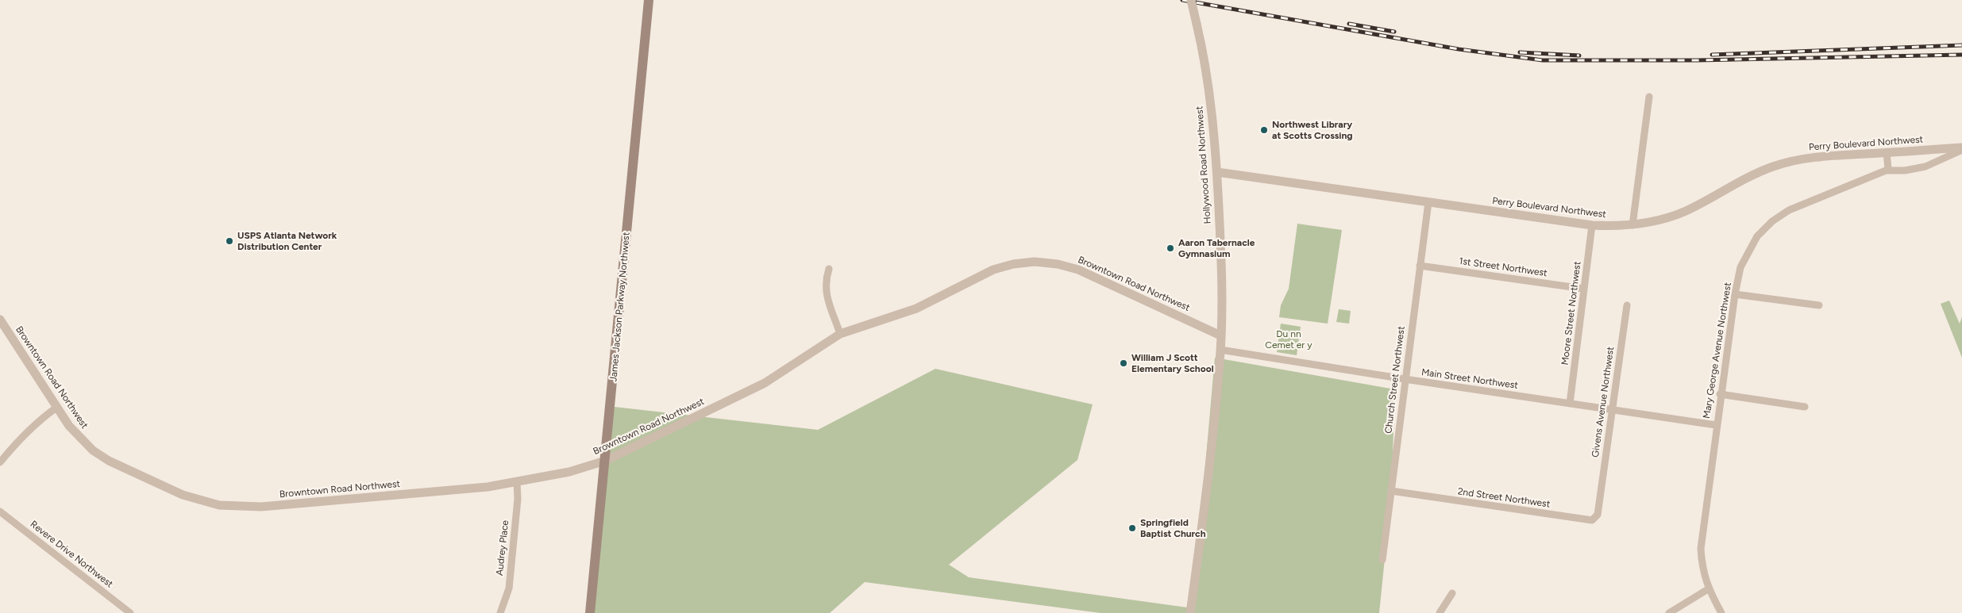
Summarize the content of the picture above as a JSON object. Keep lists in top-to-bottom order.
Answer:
{
  "streets": {
    "main road": ["James Jackson Parkway Northwest"],
    "street": [
      "Perry Boulevard Northwest",
      "Hollywood Road Northwest",
      "1st Street Northwest",
      "Browntown Road Northwest",
      "Moore Street Northwest",
      "Mary George Avenue Northwest",
      "Main Street Northwest",
      "Church Street Northwest",
      "Givens Avenue Northwest",
      "2nd Street Northwest",
      "Audrey Place",
      "Revere Drive Northwest"
    ]
  },
  "crossings": [
    ["Perry Boulevard Northwest", "Hollywood Road Northwest"],
    ["Perry Boulevard Northwest", "Moore Street Northwest"],
    ["Perry Boulevard Northwest", "Mary George Avenue Northwest"],
    ["Perry Boulevard Northwest", "Church Street Northwest"],
    ["Hollywood Road Northwest", "Browntown Road Northwest"],
    ["Hollywood Road Northwest", "Main Street Northwest"],
    ["1st Street Northwest", "Moore Street Northwest"],
    ["1st Street Northwest", "Church Street Northwest"],
    ["Browntown Road Northwest", "James Jackson Parkway Northwest"],
    ["Browntown Road Northwest", "Audrey Place"],
    ["Moore Street Northwest", "Main Street Northwest"],
    ["Mary George Avenue Northwest", "Main Street Northwest"],
    ["Main Street Northwest", "Church Street Northwest"],
    ["Main Street Northwest", "Givens Avenue Northwest"],
    ["Church Street Northwest", "2nd Street Northwest"],
    ["Givens Avenue Northwest", "2nd Street Northwest"]
  ],
  "parks": ["Du nn Cemet er y"],
  "places": [
    "Northwest Library at Scotts Crossing",
    "USPS Atlanta Network Distribution Center",
    "Aaron Tabernacle Gymnasium",
    "William J Scott Elementary School",
    "Springfield Baptist Church"
  ]
}
